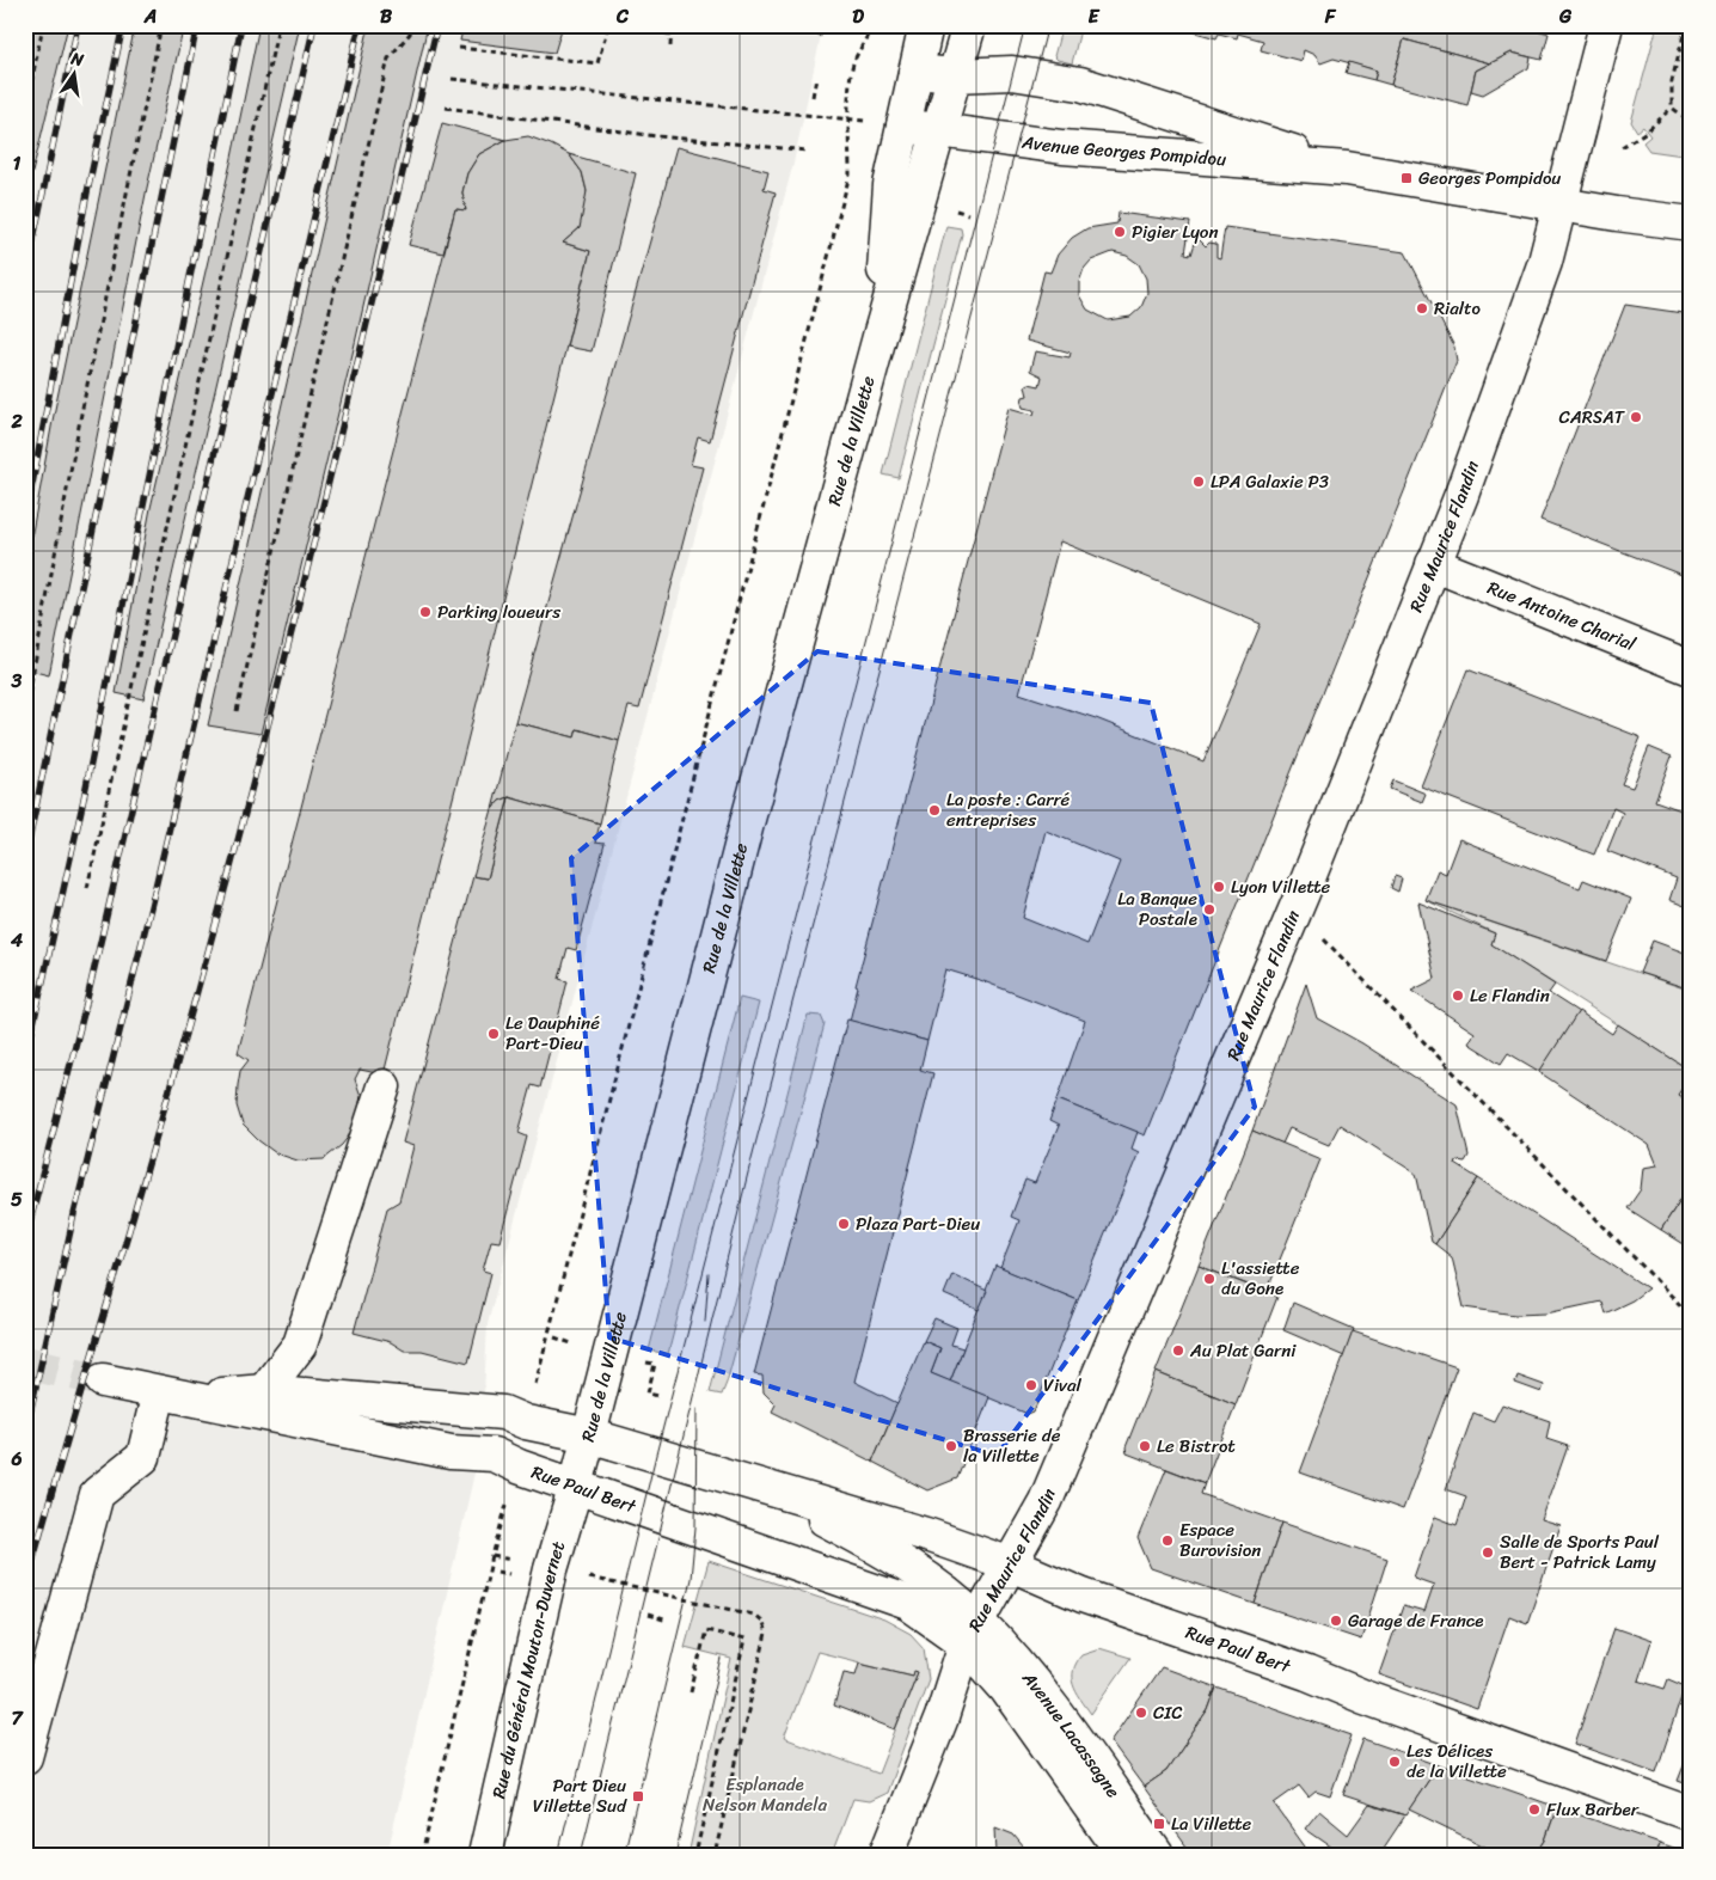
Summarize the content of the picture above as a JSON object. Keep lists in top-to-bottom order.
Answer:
{
  "streets": {
    "street": [
      "Avenue Georges Pompidou",
      "Rue de la Villette",
      "Rue Maurice Flandin",
      "Rue Antoine Charial",
      "Rue Paul Bert",
      "Rue du Général Mouton-Duvernet",
      "Avenue Lacassagne"
    ]
  },
  "crossings": [
    ["Avenue Georges Pompidou", "Rue de la Villette"],
    ["Avenue Georges Pompidou", "Rue Maurice Flandin"],
    ["Rue de la Villette", "Rue Paul Bert"],
    ["Rue de la Villette", "Rue du Général Mouton-Duvernet"],
    ["Rue Maurice Flandin", "Rue Antoine Charial"],
    ["Rue Maurice Flandin", "Rue Paul Bert"],
    ["Rue Maurice Flandin", "Avenue Lacassagne"],
    ["Rue Paul Bert", "Rue du Général Mouton-Duvernet"],
    ["Rue Paul Bert", "Avenue Lacassagne"]
  ],
  "parks": ["Esplanade Nelson Mandela"],
  "places": {
    "transit": ["Georges Pompidou", "Part Dieu Villette Sud", "La Villette"],
    "other": [
      "Pigier Lyon",
      "Rialto",
      "CARSAT",
      "LPA Galaxie P3",
      "Parking loueurs",
      "La poste : Carré entreprises",
      "Lyon Villette",
      "La Banque Postale",
      "Le Flandin",
      "Le Dauphiné Part-Dieu",
      "Plaza Part-Dieu",
      "L'assiette du Gone",
      "Au Plat Garni",
      "Vival",
      "Brasserie de la Villette",
      "Le Bistrot",
      "Espace Burovision",
      "Salle de Sports Paul Bert - Patrick Lamy",
      "Garage de France",
      "CIC",
      "Les Délices de la Villette",
      "Flux Barber"
    ]
  },
  "north": "top",
  "grid": {
    "columns": [
      "A",
      "B",
      "C",
      "D",
      "E",
      "F",
      "G"
    ],
    "rows": [
      "1",
      "2",
      "3",
      "4",
      "5",
      "6",
      "7"
    ]
  }
}
